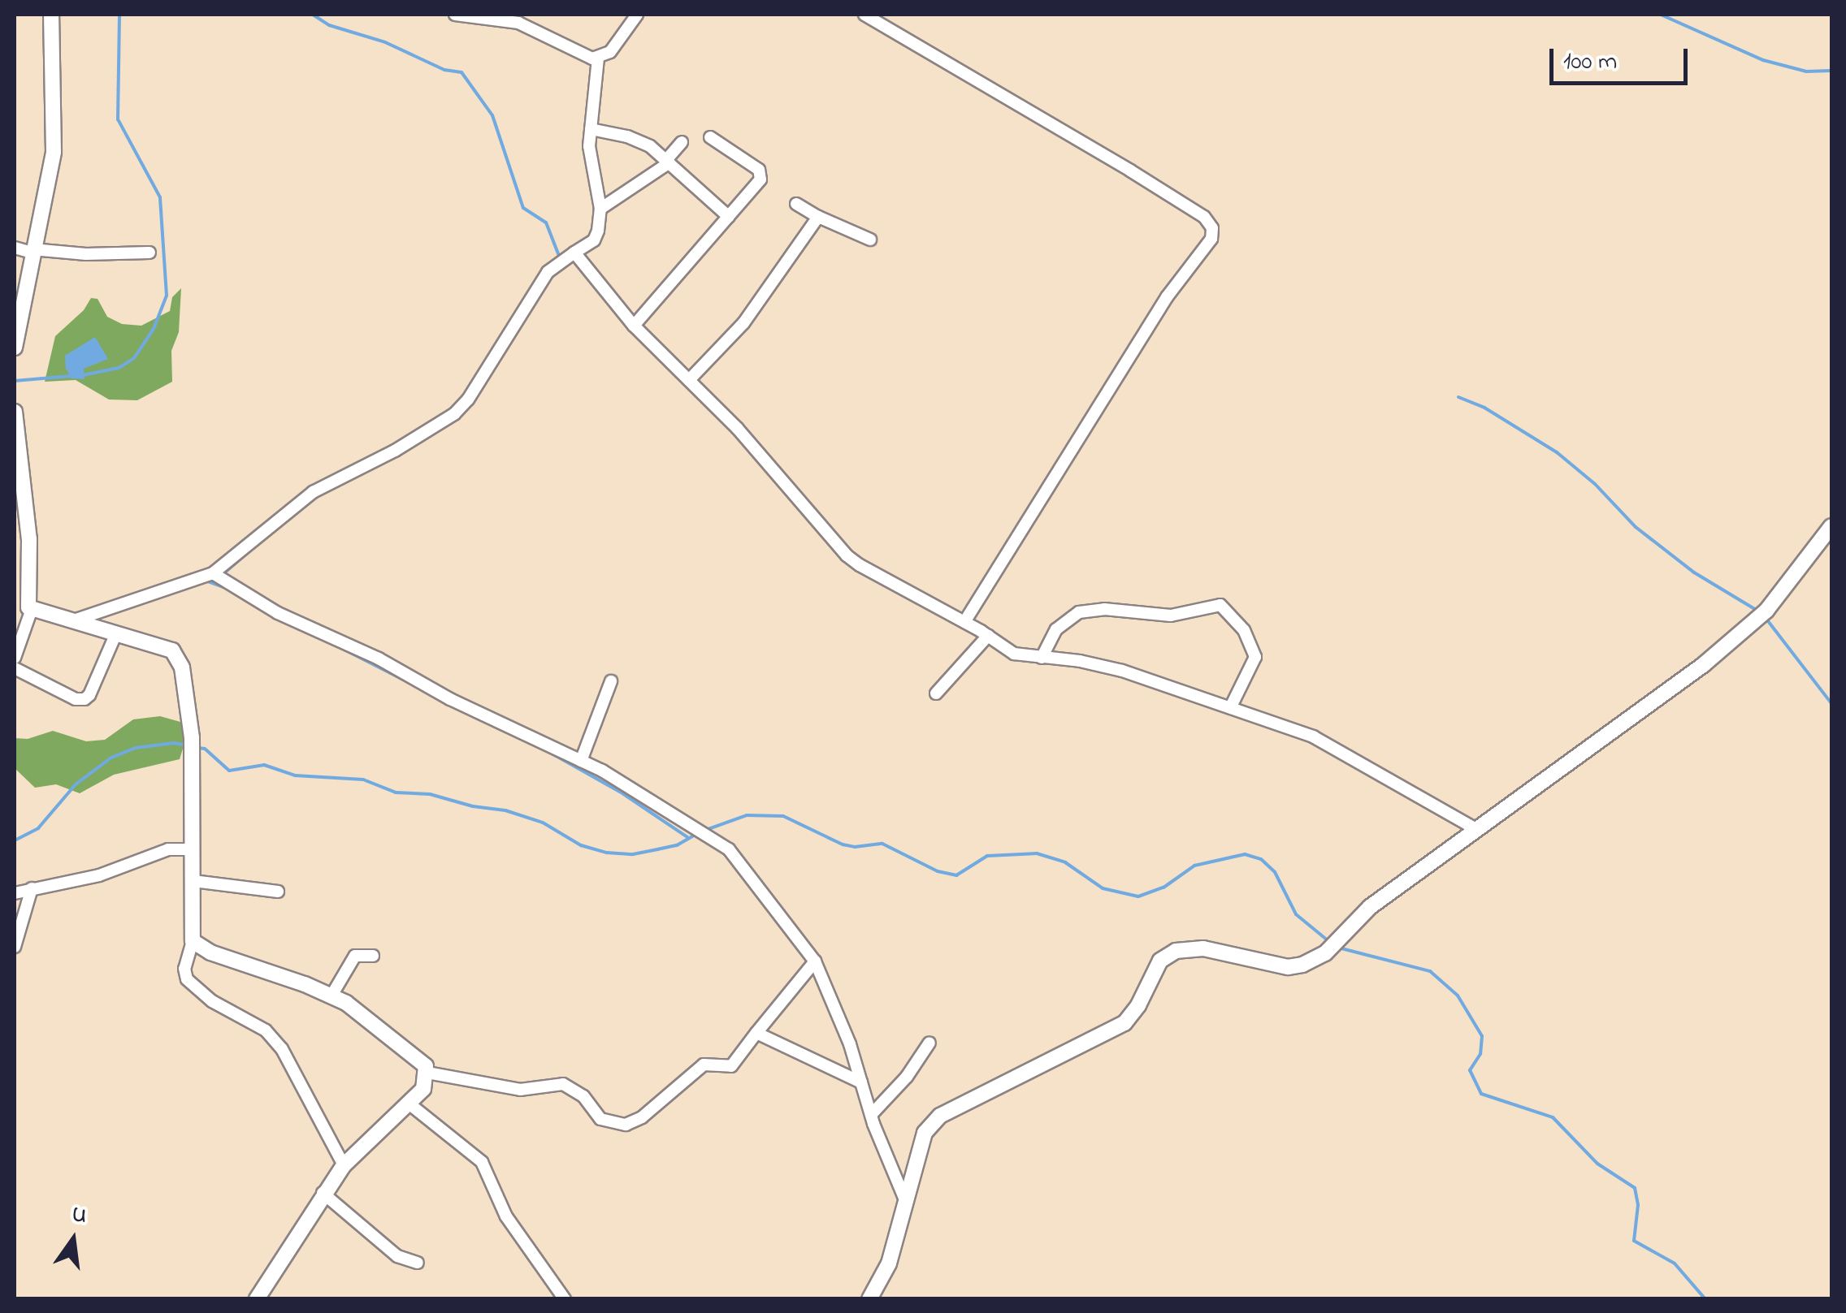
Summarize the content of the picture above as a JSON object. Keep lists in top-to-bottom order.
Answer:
{
  "scale_bar": "100 m",
  "north": "top"
}
